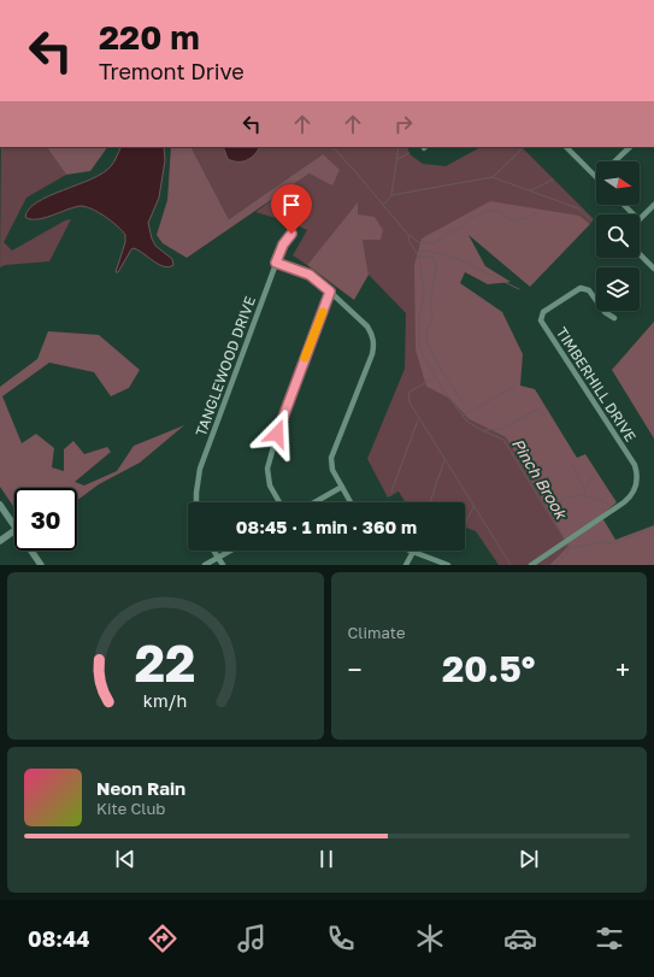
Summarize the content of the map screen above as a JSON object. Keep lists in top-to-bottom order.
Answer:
{
  "streets": {
    "street": ["TANGLEWOOD DRIVE", "TIMBERHILL DRIVE"]
  },
  "water": ["Pinch Brook"],
  "north": "right",
  "page": {
    "turn": ["220 m", "Tremont Drive"],
    "limit": "30",
    "trip": "08:45 · 1 min · 360 m",
    "tile": "Climate",
    "heat": ["−", "20.5°", "+"],
    "song": ["Neon Rain", "Kite Club"],
    "tabs": "08:44",
    "gauge": ["22", "km/h"]
  }
}
